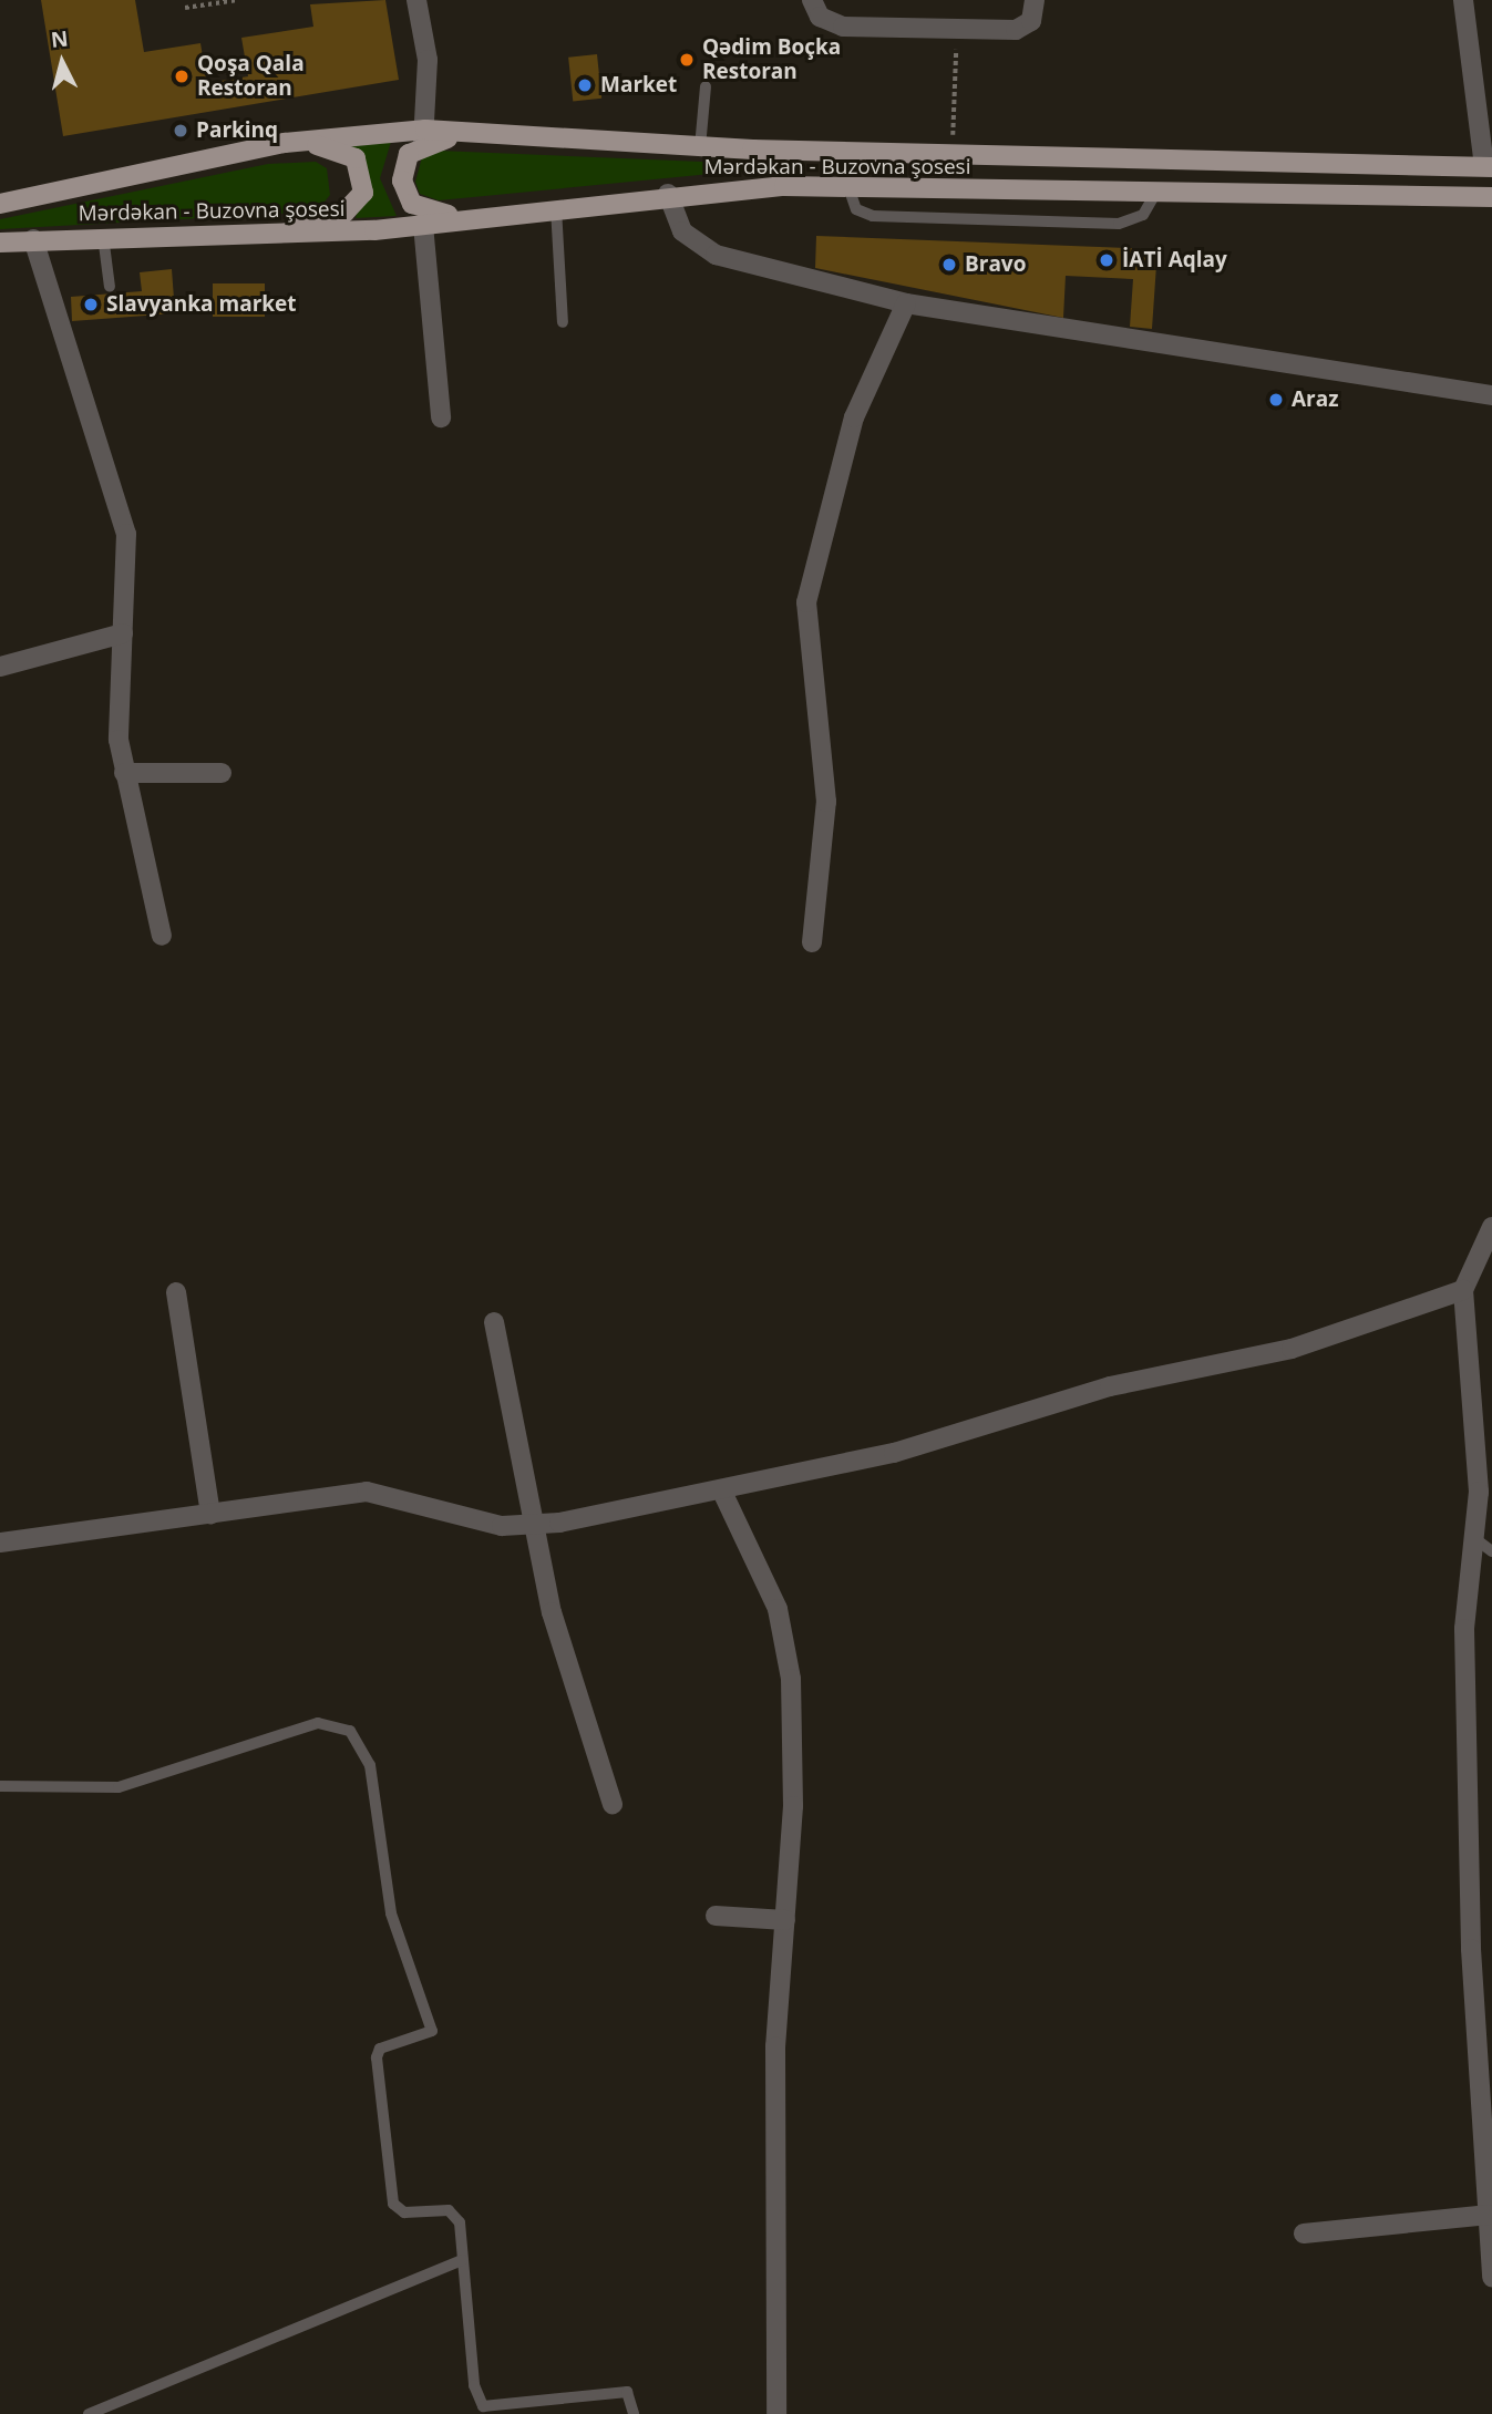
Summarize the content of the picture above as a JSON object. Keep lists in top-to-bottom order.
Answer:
{
  "streets": {
    "main road": ["Mərdəkan - Buzovna şosesi"]
  },
  "places": [
    "Qədim Boçka Restoran",
    "Qoşa Qala Restoran",
    "Market",
    "Parkinq",
    "İATİ Aqlay",
    "Bravo",
    "Slavyanka market",
    "Araz"
  ],
  "north": "top"
}
